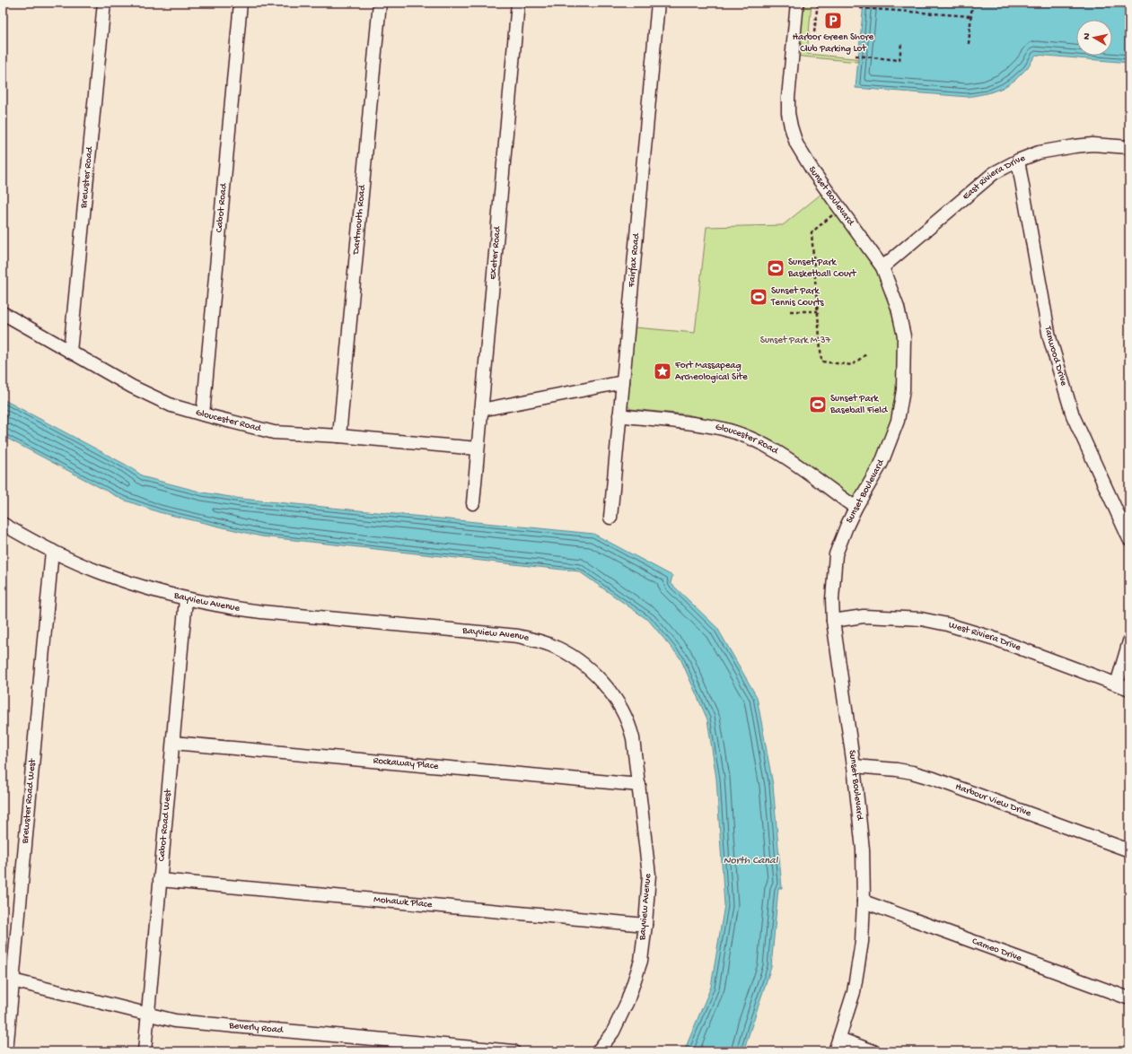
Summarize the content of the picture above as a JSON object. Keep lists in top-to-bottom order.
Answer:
{
  "streets": {
    "street": [
      "Brewster Road",
      "East Riviera Drive",
      "Sunset Boulevard",
      "Cabot Road",
      "Dartmouth Road",
      "Exeter Road",
      "Fairfax Road",
      "Tanwood Drive",
      "Gloucester Road",
      "Bayview Avenue",
      "West Riviera Drive",
      "Rockaway Place",
      "Harbour View Drive",
      "Brewster Road West",
      "Cabot Road West",
      "Mohawk Place",
      "Cameo Drive",
      "Beverly Road"
    ]
  },
  "crossings": [
    ["Brewster Road", "Gloucester Road"],
    ["East Riviera Drive", "Sunset Boulevard"],
    ["East Riviera Drive", "Tanwood Drive"],
    ["Sunset Boulevard", "Gloucester Road"],
    ["Sunset Boulevard", "West Riviera Drive"],
    ["Sunset Boulevard", "Harbour View Drive"],
    ["Sunset Boulevard", "Cameo Drive"],
    ["Cabot Road", "Gloucester Road"],
    ["Dartmouth Road", "Gloucester Road"],
    ["Exeter Road", "Gloucester Road"],
    ["Fairfax Road", "Gloucester Road"],
    ["Bayview Avenue", "Rockaway Place"],
    ["Bayview Avenue", "Brewster Road West"],
    ["Bayview Avenue", "Cabot Road West"],
    ["Bayview Avenue", "Mohawk Place"],
    ["Rockaway Place", "Cabot Road West"],
    ["Brewster Road West", "Beverly Road"],
    ["Cabot Road West", "Mohawk Place"],
    ["Cabot Road West", "Beverly Road"]
  ],
  "water": ["North Canal"],
  "parks": ["Sunset Park M-37"],
  "places": {
    "parking": ["Harbor Green Shore Club Parking Lot"],
    "sports": ["Sunset Park Basketball Court", "Sunset Park Tennis Courts", "Sunset Park Baseball Field"],
    "place": ["Fort Massapeag Archeological Site"]
  },
  "north": "left"
}
